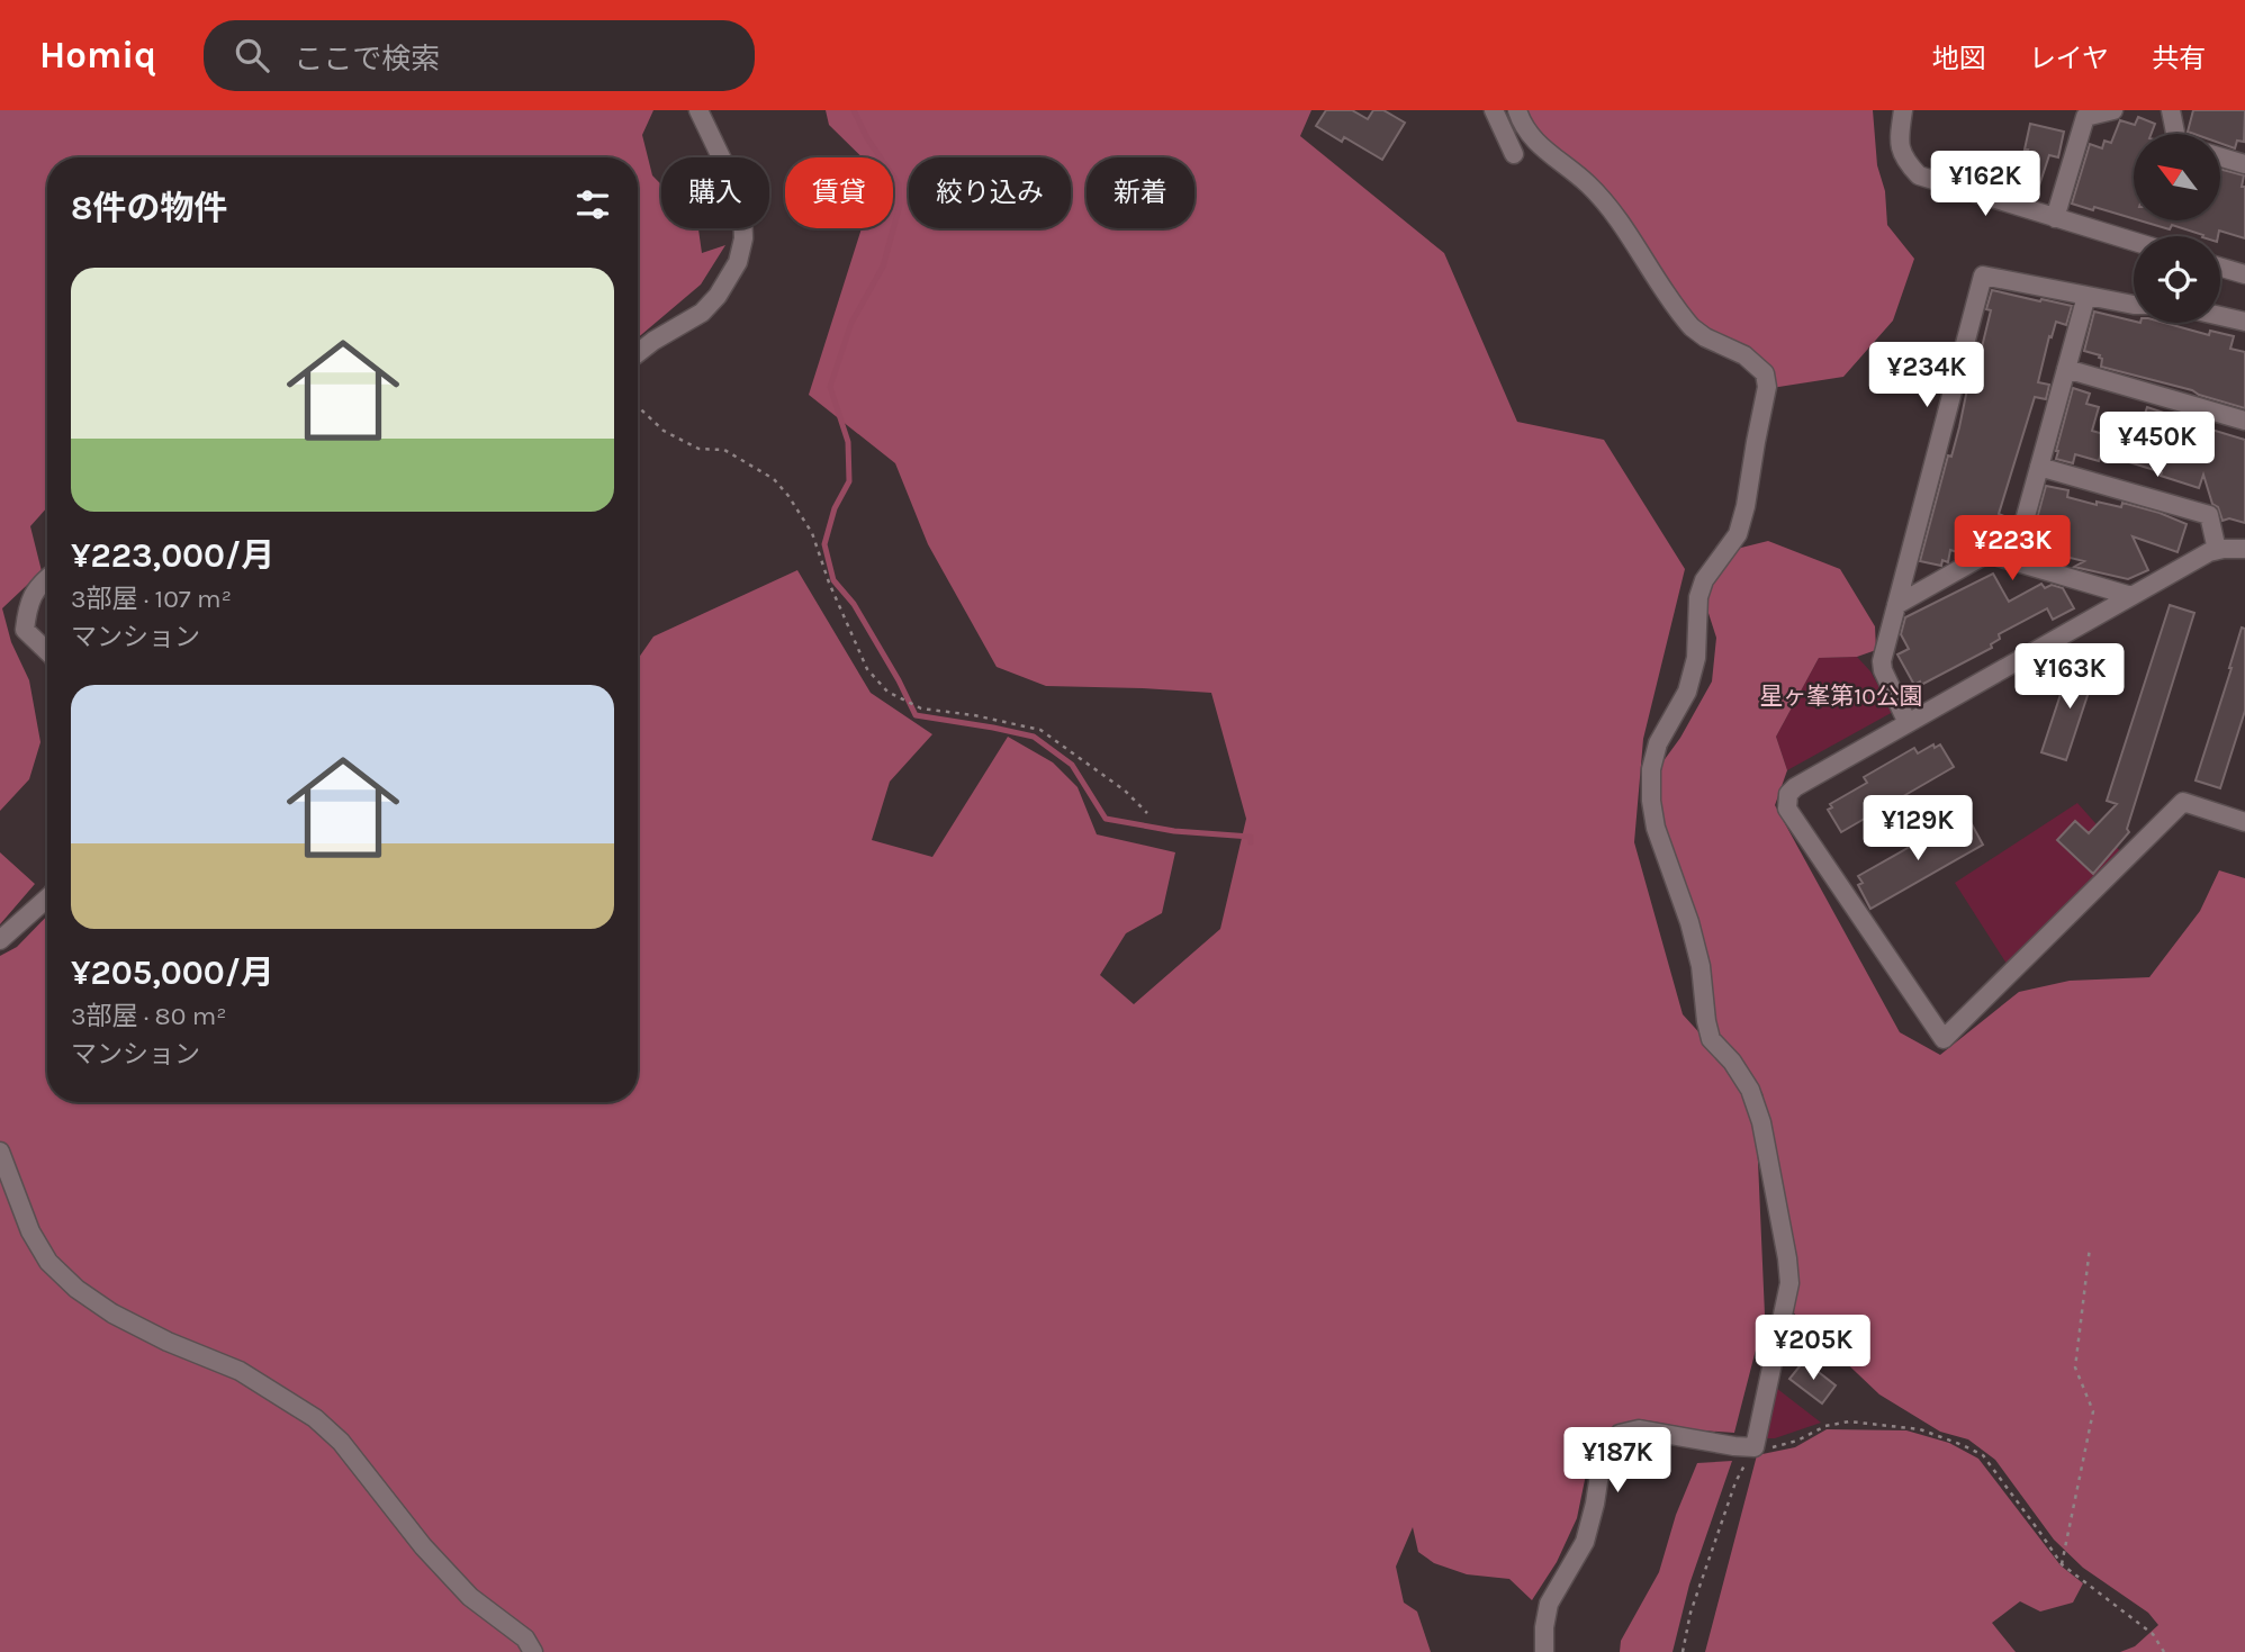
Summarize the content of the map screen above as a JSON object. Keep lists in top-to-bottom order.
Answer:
{
  "parks": ["星ヶ峯第10公園"],
  "north": "top left",
  "page": {
    "header": "Homiq",
    "search": "ここで検索",
    "nav": ["地図", "レイヤ", "共有"],
    "price": [
      "¥162K",
      "¥234K",
      "¥450K",
      "¥223K",
      "¥163K",
      "¥129K",
      "¥205K",
      "¥187K"
    ],
    "chip": [
      "購入",
      "賃貸",
      "絞り込み",
      "新着"
    ],
    "heading": "8件の物件",
    "list": [
      {
        "name": "¥223,000/月",
        "note": "3部屋 · 107 m² · マンション"
      },
      {
        "name": "¥205,000/月",
        "note": "3部屋 · 80 m² · マンション"
      }
    ]
  }
}
